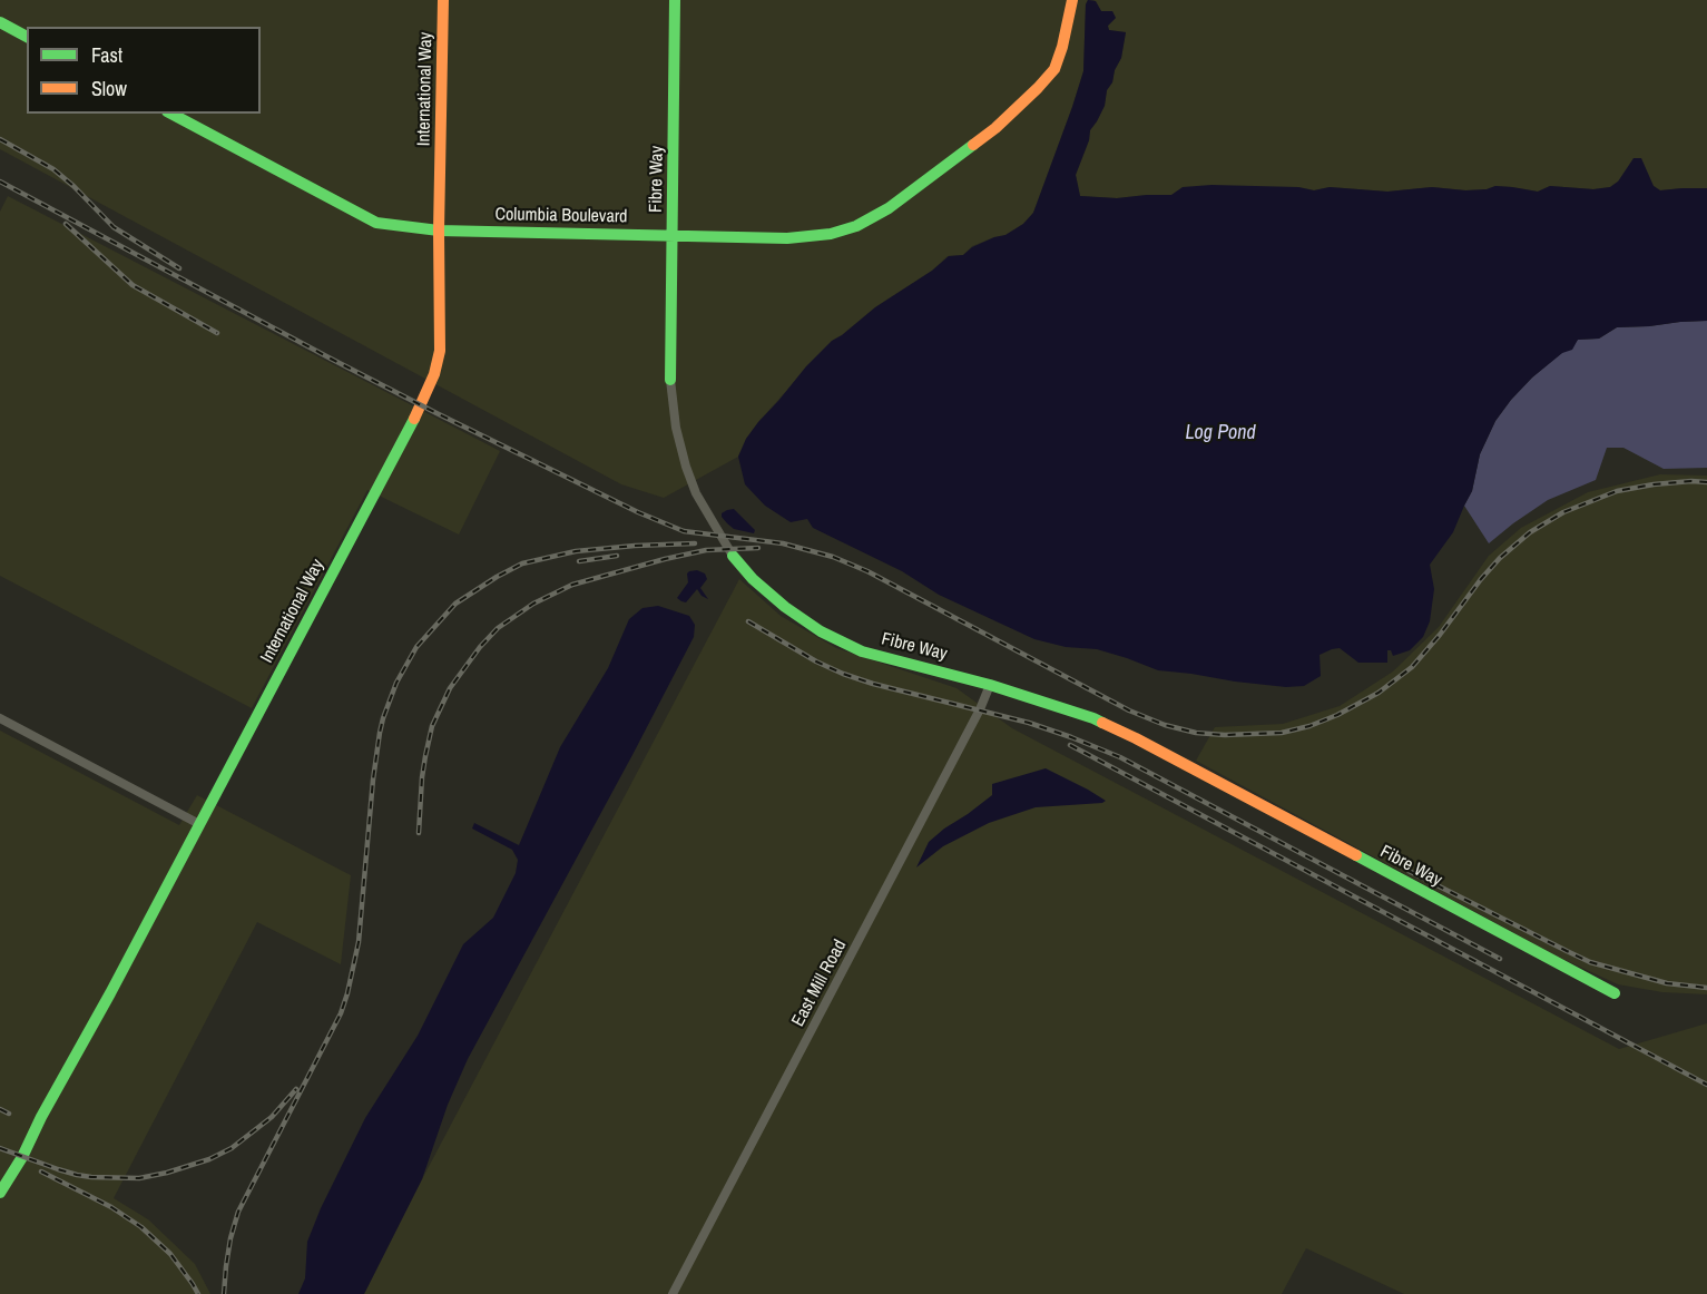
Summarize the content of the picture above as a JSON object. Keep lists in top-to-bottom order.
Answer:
{
  "streets": {
    "street": [
      "International Way",
      "Fibre Way",
      "Columbia Boulevard",
      "East Mill Road"
    ]
  },
  "crossings": [
    ["International Way", "Columbia Boulevard"],
    ["Fibre Way", "Columbia Boulevard"],
    ["Fibre Way", "East Mill Road"]
  ],
  "water": ["Log Pond"],
  "legend": ["Fast", "Slow"]
}
